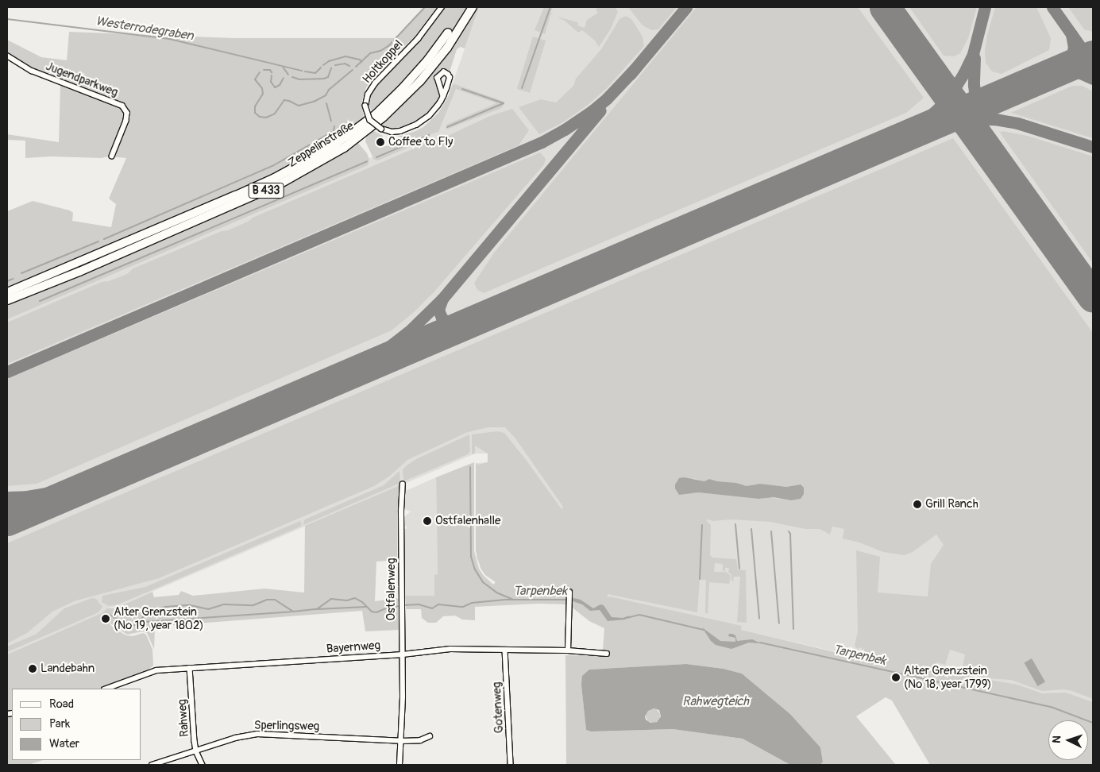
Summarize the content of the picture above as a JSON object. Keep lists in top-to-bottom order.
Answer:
{
  "streets": {
    "highway": ["Zeppelinstraße", "B 433"],
    "street": [
      "Holtkoppel",
      "Jugendparkweg",
      "Ostfalenweg",
      "Bayernweg",
      "Gotenweg",
      "Rahweg",
      "Sperlingsweg"
    ]
  },
  "crossings": [
    ["Ostfalenweg", "Bayernweg"],
    ["Ostfalenweg", "Sperlingsweg"],
    ["Bayernweg", "Gotenweg"],
    ["Bayernweg", "Rahweg"],
    ["Rahweg", "Sperlingsweg"]
  ],
  "water": ["Westerrodegraben", "Tarpenbek", "Rahwegteich"],
  "places": [
    "Coffee to Fly",
    "Grill Ranch",
    "Ostfalenhalle",
    "Alter Grenzstein (No 19, year 1802)",
    "Landebahn",
    "Alter Grenzstein (No 18, year 1799)"
  ],
  "legend": ["Road", "Park", "Water"],
  "north": "left"
}
